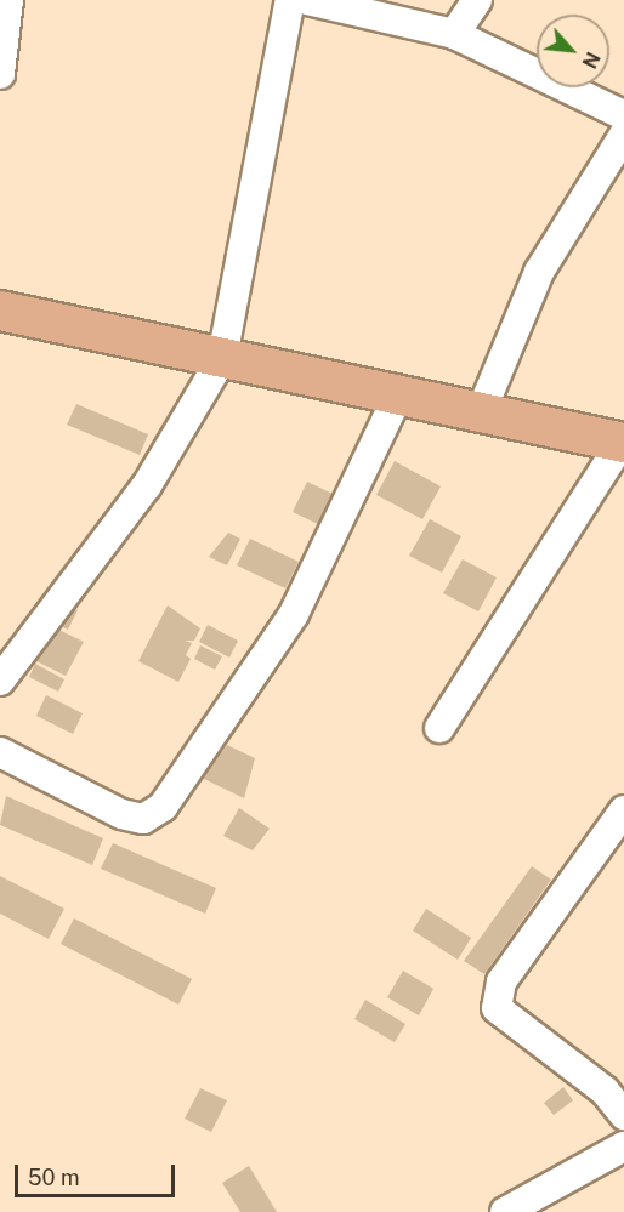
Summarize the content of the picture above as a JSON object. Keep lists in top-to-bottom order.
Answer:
{
  "scale_bar": "50 m",
  "north": "bottom right"
}
